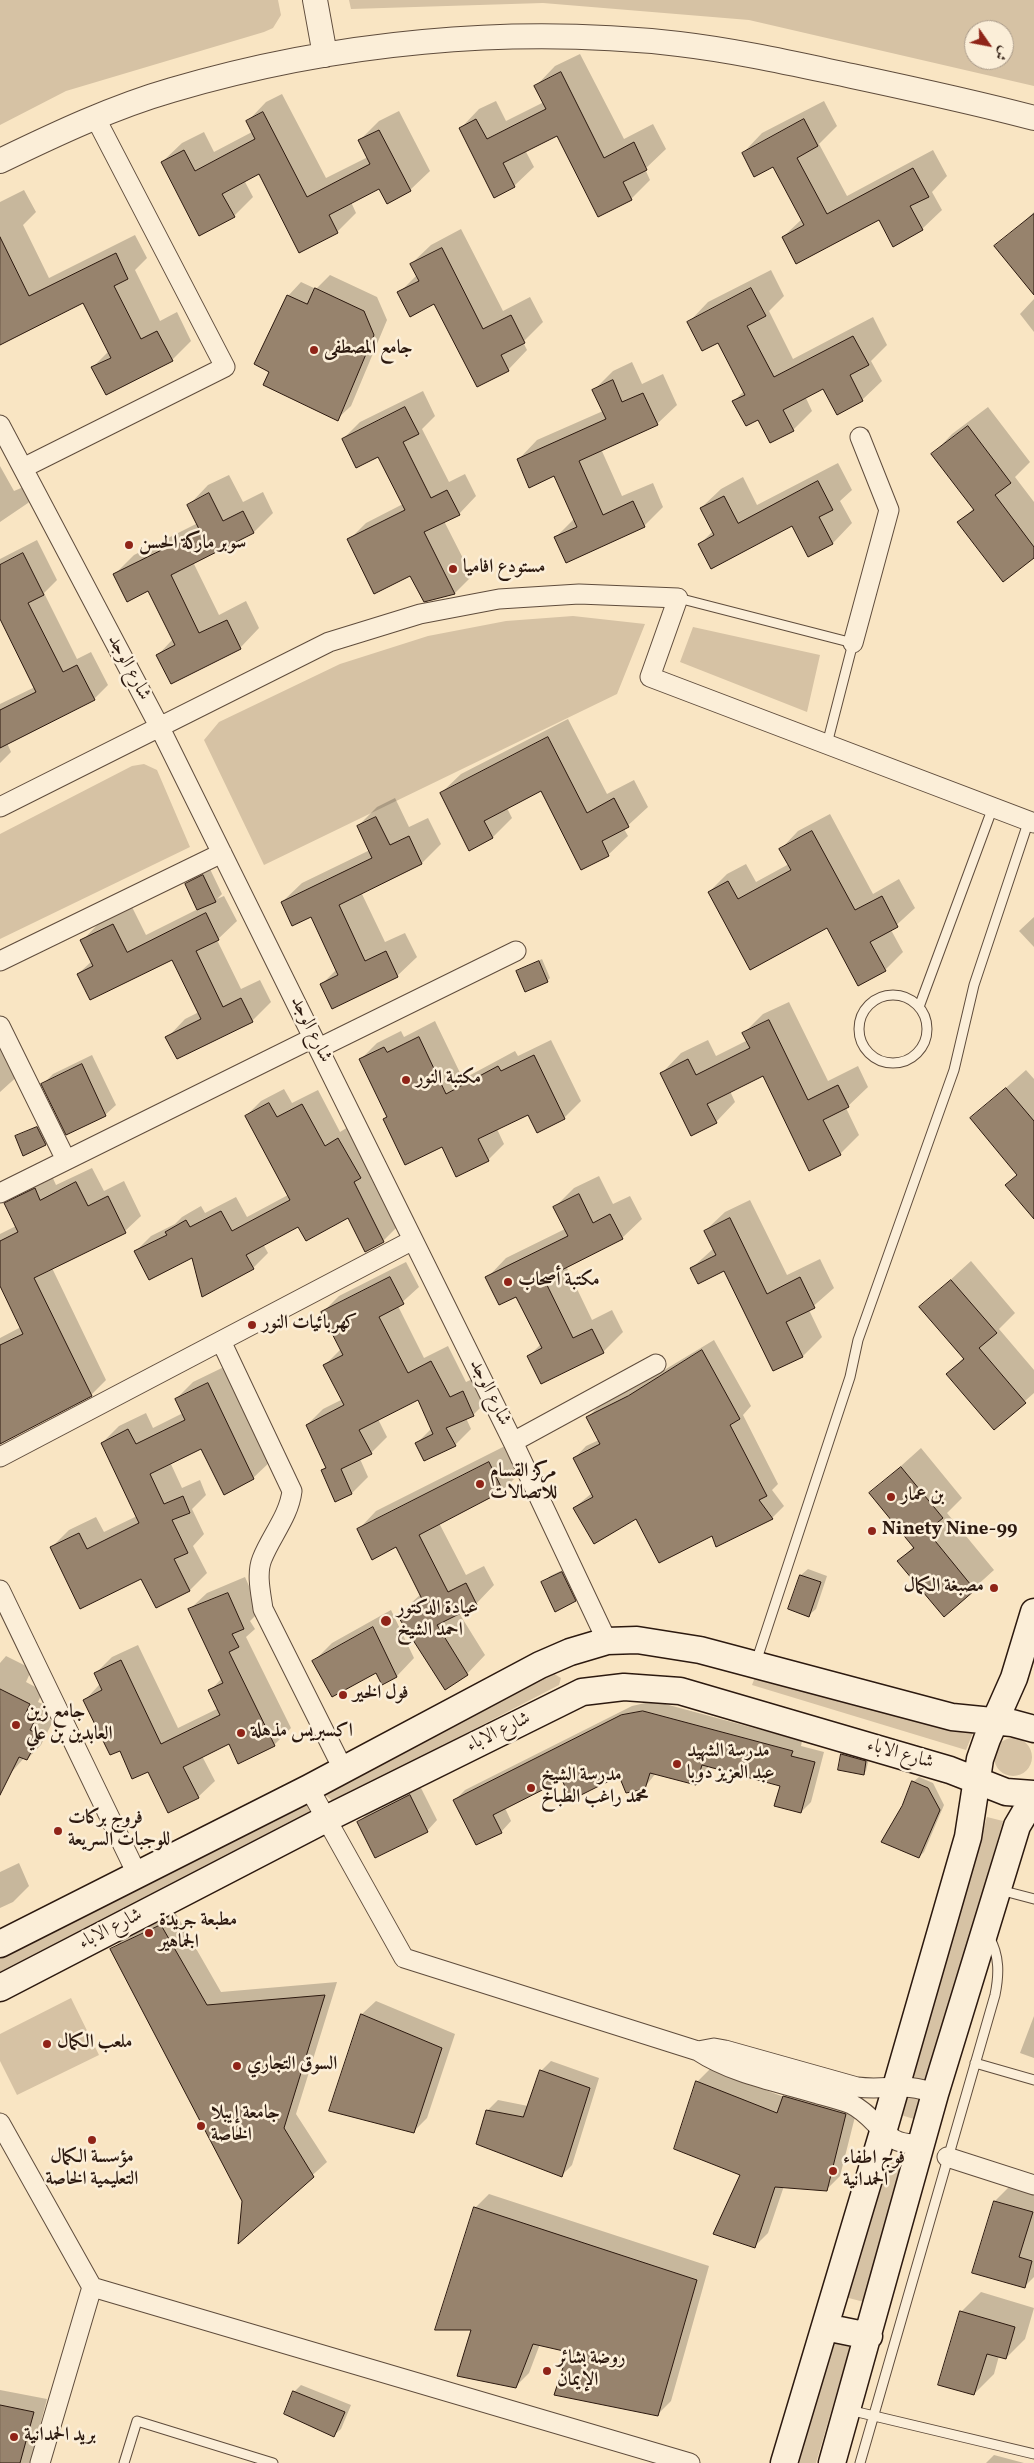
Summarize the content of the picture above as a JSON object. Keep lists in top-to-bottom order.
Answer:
{
  "streets": {
    "main road": ["شارع الاباء"],
    "street": ["شارع الوجد"]
  },
  "crossings": [
    ["شارع الوجد", "شارع الاباء"]
  ],
  "places": [
    "جامع المصطفى",
    "سوبر ماركة الحسن",
    "مستودع افاميا",
    "مكتبة النور",
    "مكتبة أصحاب",
    "كهربائيات النور",
    "مركز القسام للاتصالات",
    "بن عمار",
    "Ninety Nine-99",
    "مصبغة الكمال",
    "عيادة الدكتور احمد الشيخ",
    "فول الخير",
    "جامع زين العابدين بن علي",
    "اكسبريس مذهلة",
    "مدرسة الشهيد عبد العزيز دوبا",
    "مدرسة الشيخ محمد راغب الطباخ",
    "فروج بركات للوجبات السريعة",
    "مطبعة جريدة الجماهير",
    "ملعب الكمال",
    "السوق التجاري",
    "جامعة إيبلا الخاصة",
    "مؤسسة الكمال التعليمية الخاصة",
    "فوج اطفاء الحمدانية",
    "روضة بشائر الإيمان",
    "بريد الحمدانية"
  ],
  "north": "bottom right"
}
